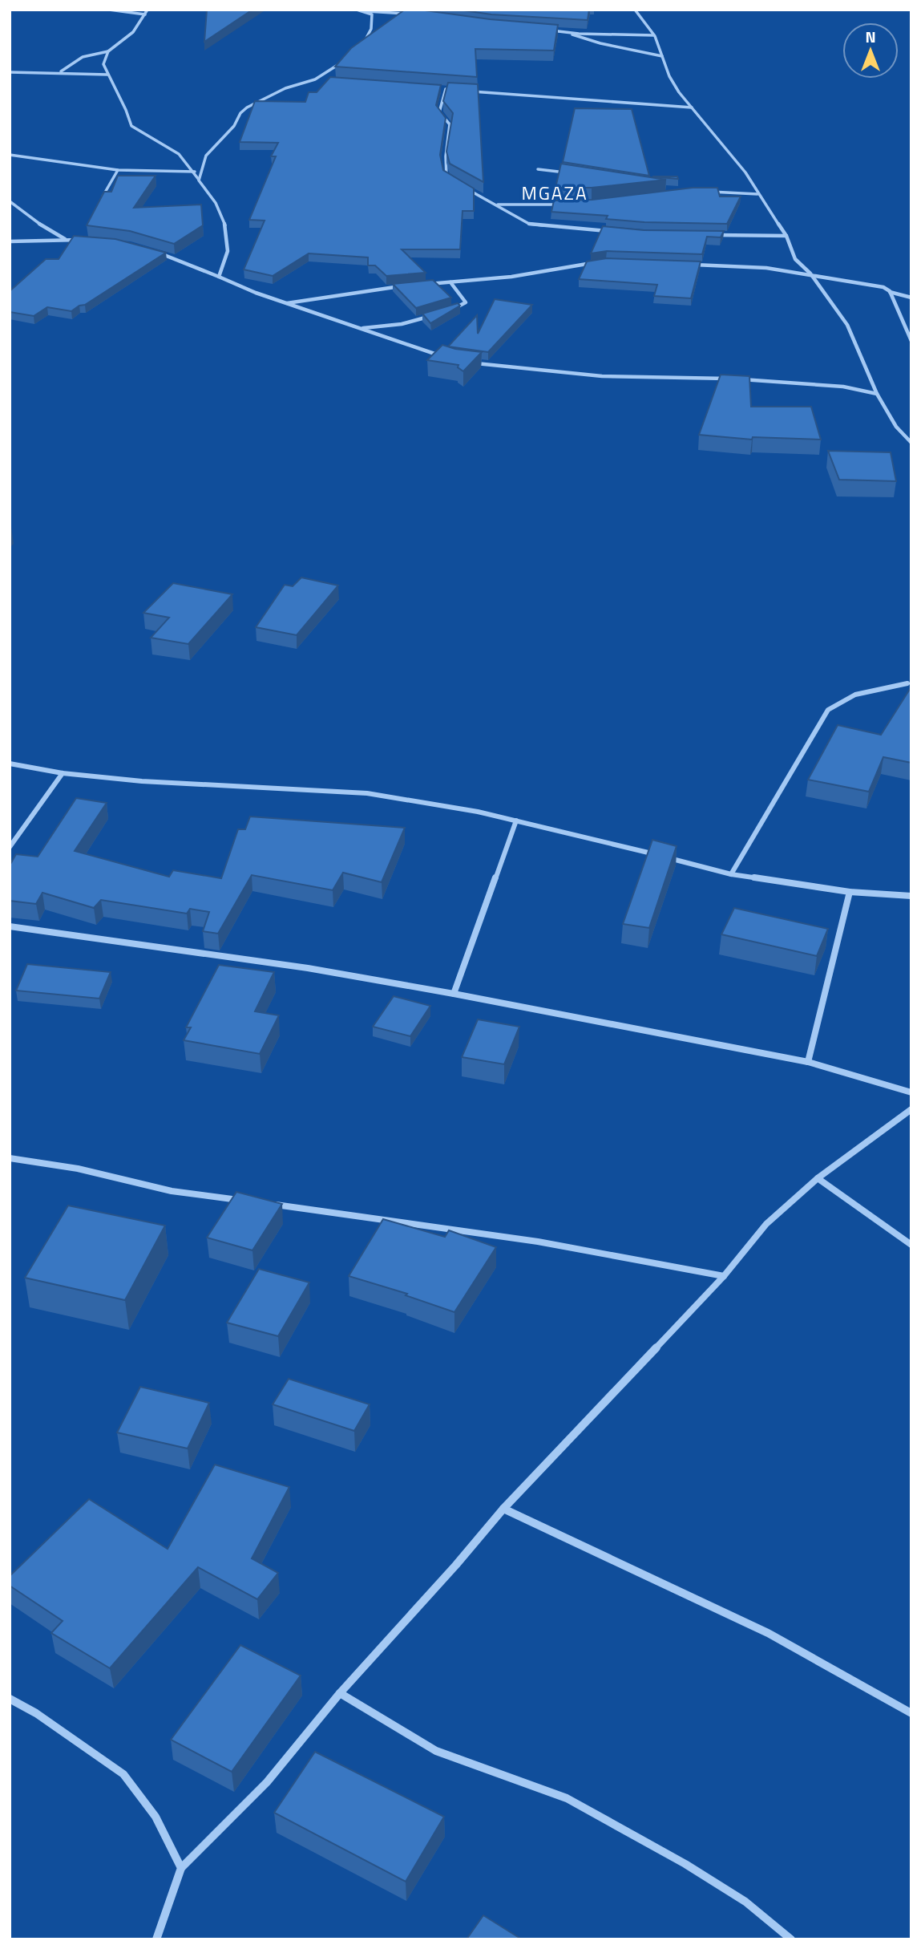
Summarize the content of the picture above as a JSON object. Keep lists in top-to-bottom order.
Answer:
{
  "districts": ["MGAZA"],
  "north": "top"
}
